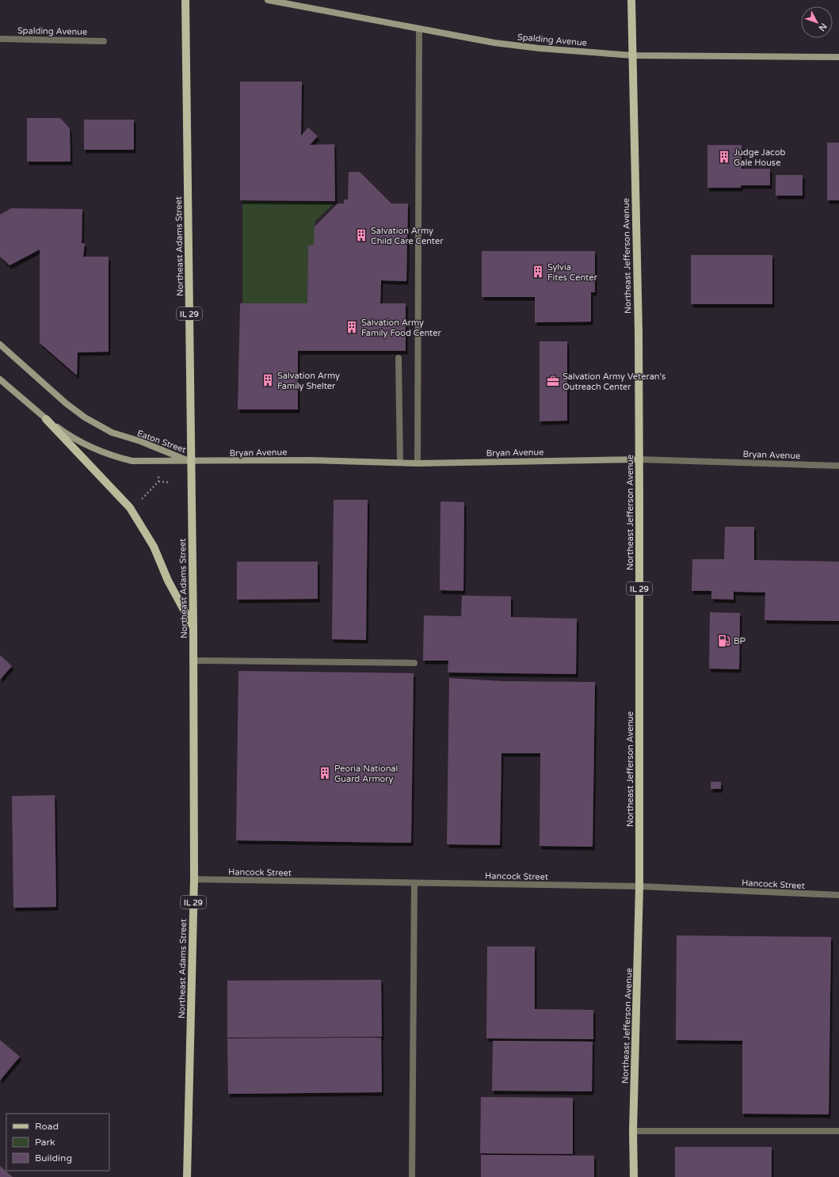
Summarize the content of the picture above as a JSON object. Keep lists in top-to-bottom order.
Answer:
{
  "streets": {
    "main road": ["Northeast Adams Street", "Northeast Jefferson Avenue", "IL 29"],
    "street": [
      "Spalding Avenue",
      "Eaton Street",
      "Bryan Avenue",
      "Hancock Street"
    ]
  },
  "crossings": [
    ["Spalding Avenue", "Northeast Jefferson Avenue"],
    ["Northeast Adams Street", "Eaton Street"],
    ["Northeast Adams Street", "Bryan Avenue"],
    ["Northeast Adams Street", "Hancock Street"],
    ["Northeast Jefferson Avenue", "Bryan Avenue"],
    ["Northeast Jefferson Avenue", "Hancock Street"],
    ["Eaton Street", "Bryan Avenue"]
  ],
  "places": {
    "building": [
      "Judge Jacob Gale House",
      "Salvation Army Child Care Center",
      "Sylvia Fites Center",
      "Salvation Army Family Food Center",
      "Salvation Army Family Shelter",
      "Peoria National Guard Armory"
    ],
    "office": ["Salvation Army Veteran's Outreach Center"],
    "fuel station": ["BP"]
  },
  "legend": ["Road", "Park", "Building"],
  "north": "bottom right"
}
